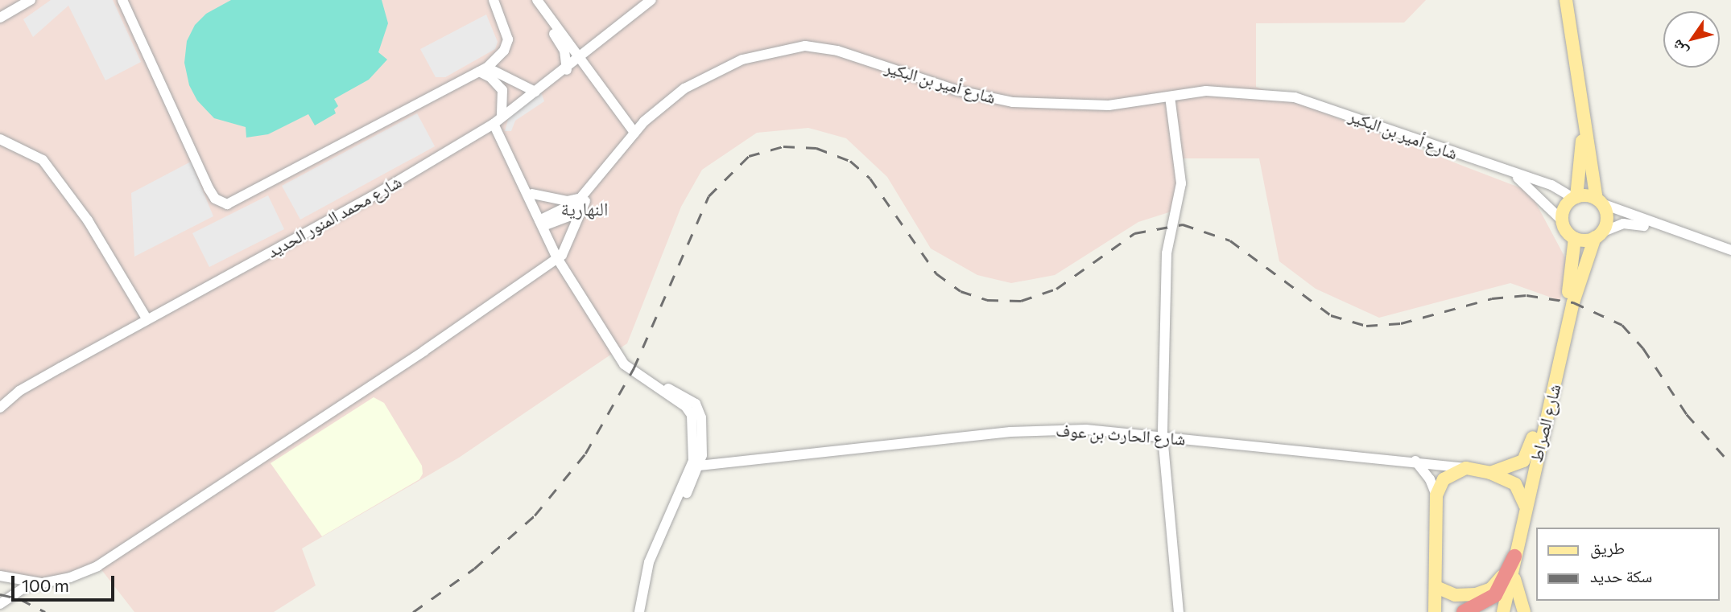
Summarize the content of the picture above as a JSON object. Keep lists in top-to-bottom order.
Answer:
{
  "streets": {
    "main road": ["شارع الصراط", "شارع الحارث بن عوف"],
    "street": ["شارع أمير بن البكير", "شارع محمد المنور الحديد"]
  },
  "crossings": [
    ["شارع أمير بن البكير", "شارع الصراط"],
    ["شارع الصراط", "شارع الحارث بن عوف"]
  ],
  "districts": ["النهارية"],
  "legend": ["طريق", "سكة حديد"],
  "scale_bar": "100 m",
  "north": "bottom left"
}
